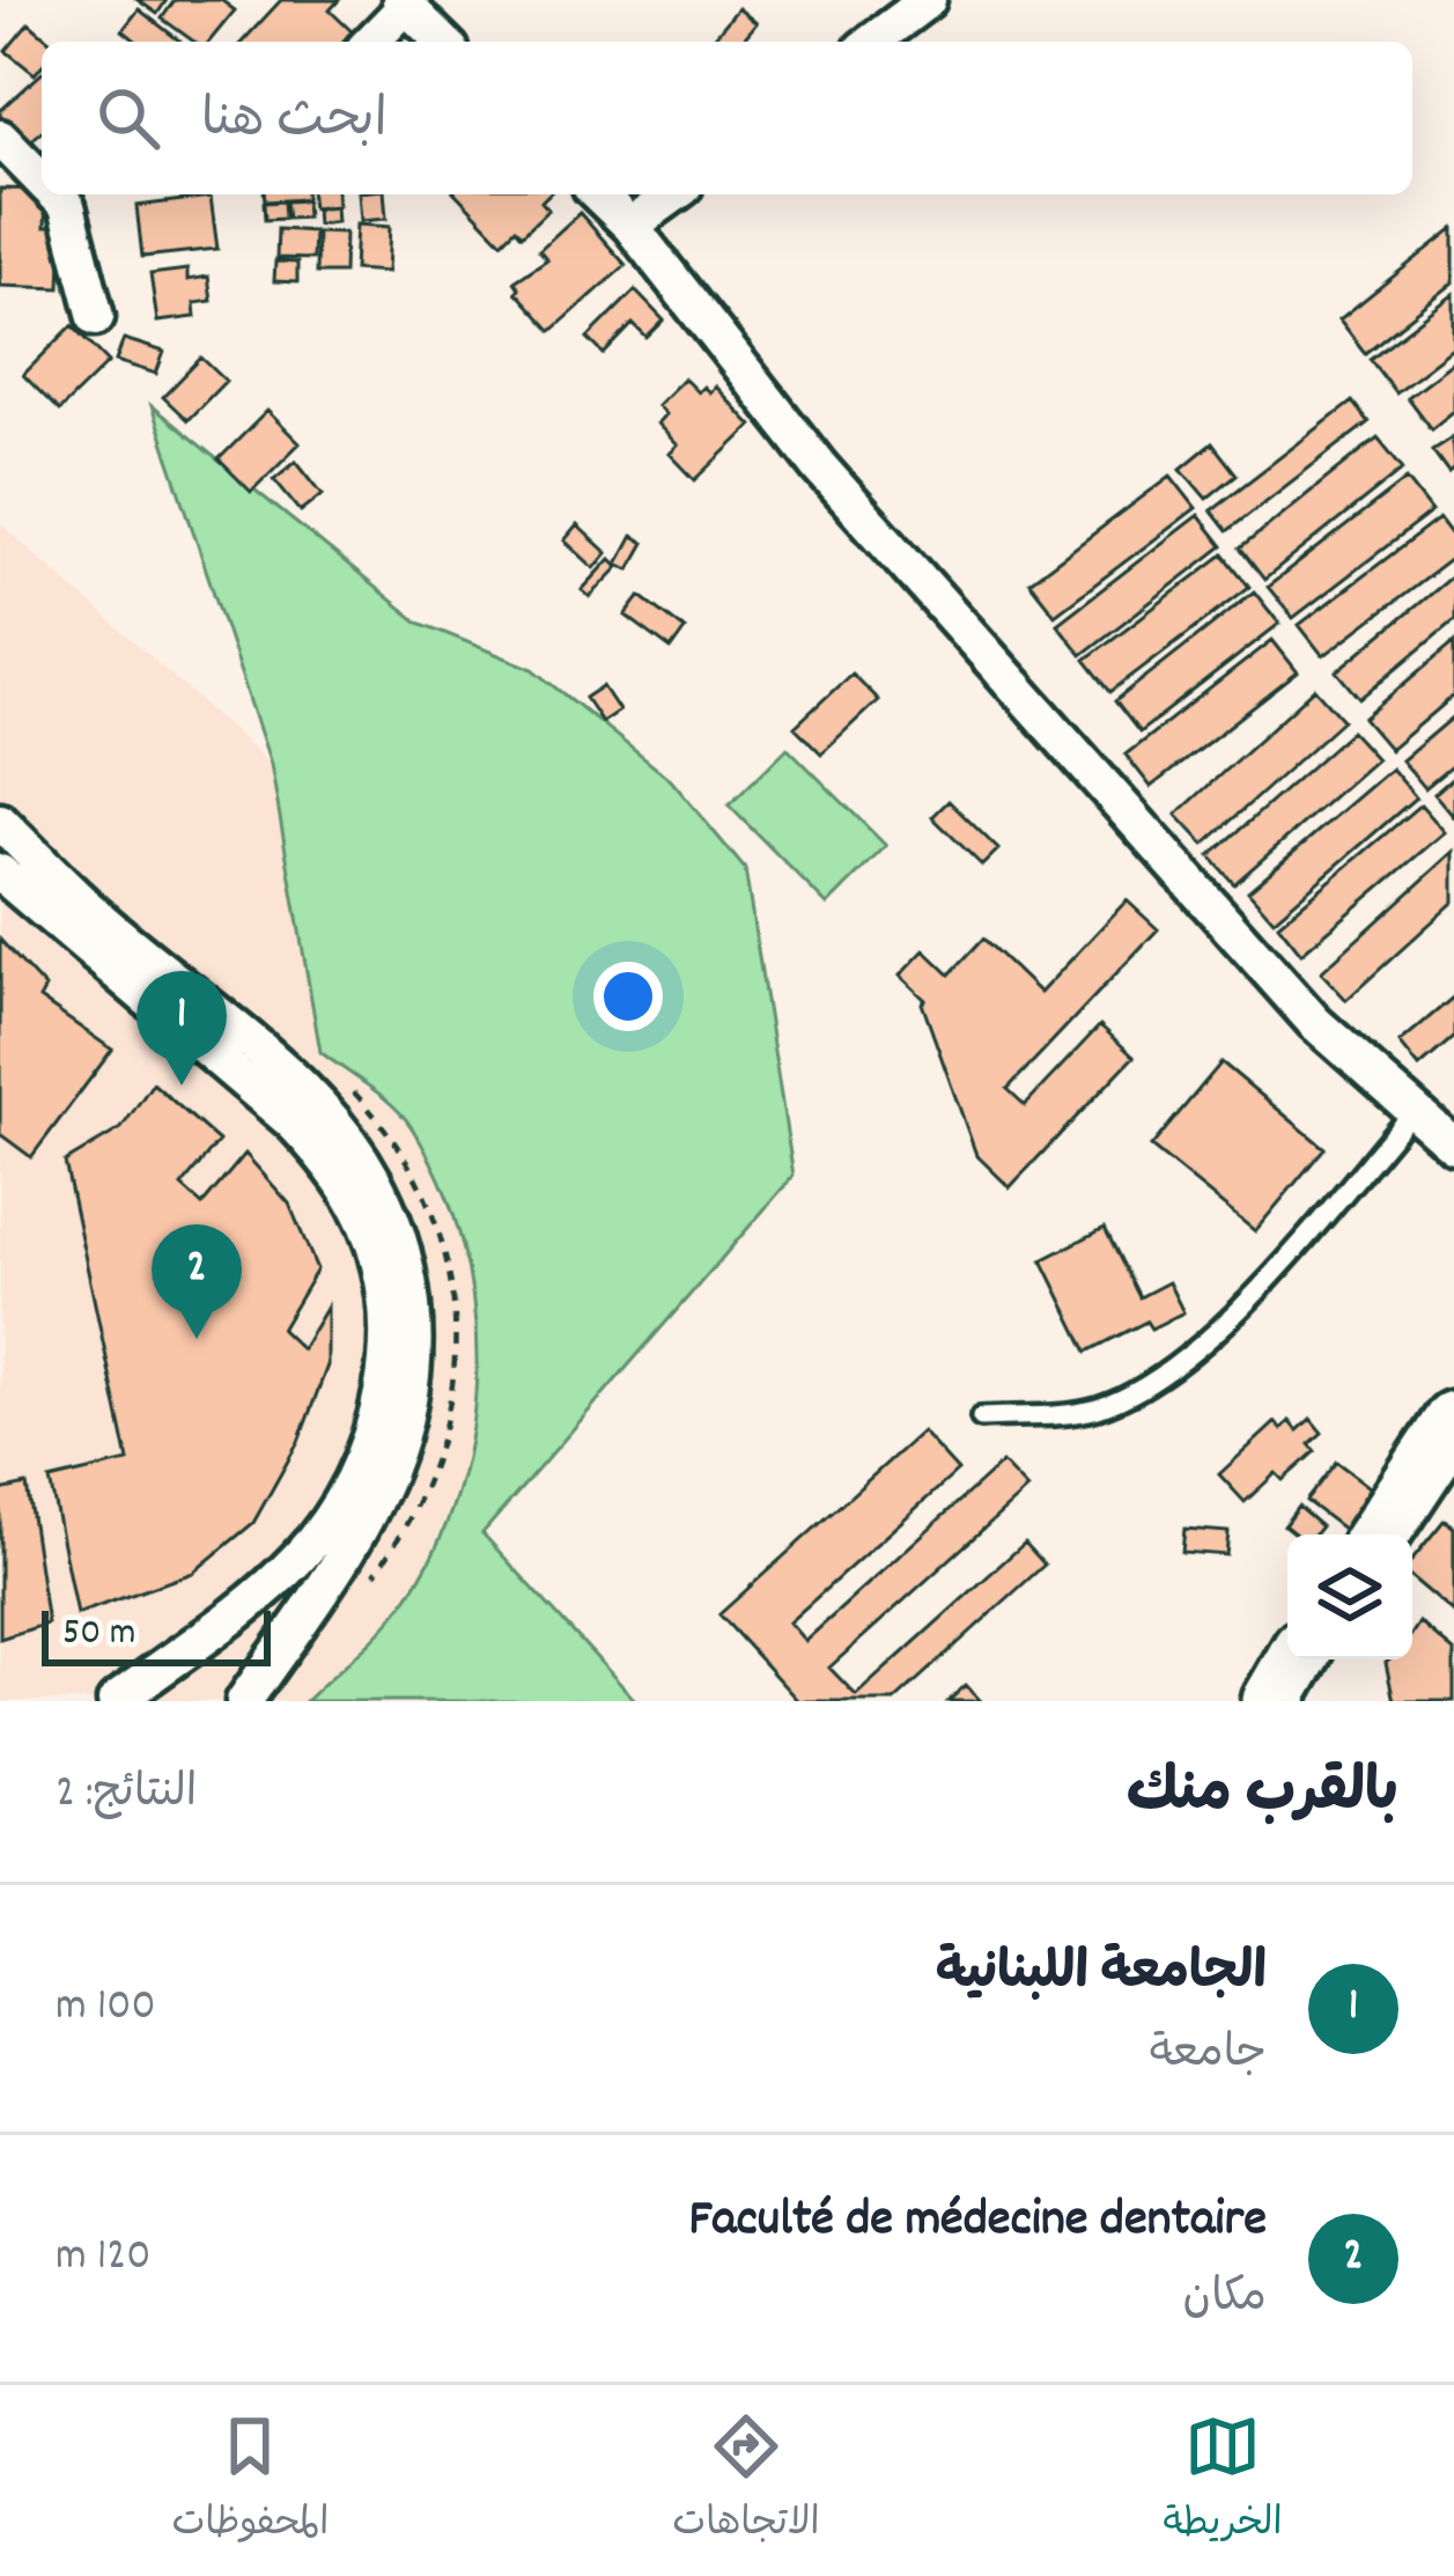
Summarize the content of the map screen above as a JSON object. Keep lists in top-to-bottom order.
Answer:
{
  "scale_bar": "50 m",
  "page": {
    "search": "ابحث هنا",
    "pins": ["1", "2"],
    "scale": "50 m",
    "heading": ["بالقرب منك", "النتائج: 2"],
    "list": [
      {
        "mark": "1",
        "name": "الجامعة اللبنانية",
        "note": "جامعة",
        "value": "100 m"
      },
      {
        "mark": "2",
        "name": "Faculté de médecine dentaire",
        "note": "مكان",
        "value": "120 m"
      }
    ],
    "nav": ["الخريطة", "الاتجاهات", "المحفوظات"]
  }
}
